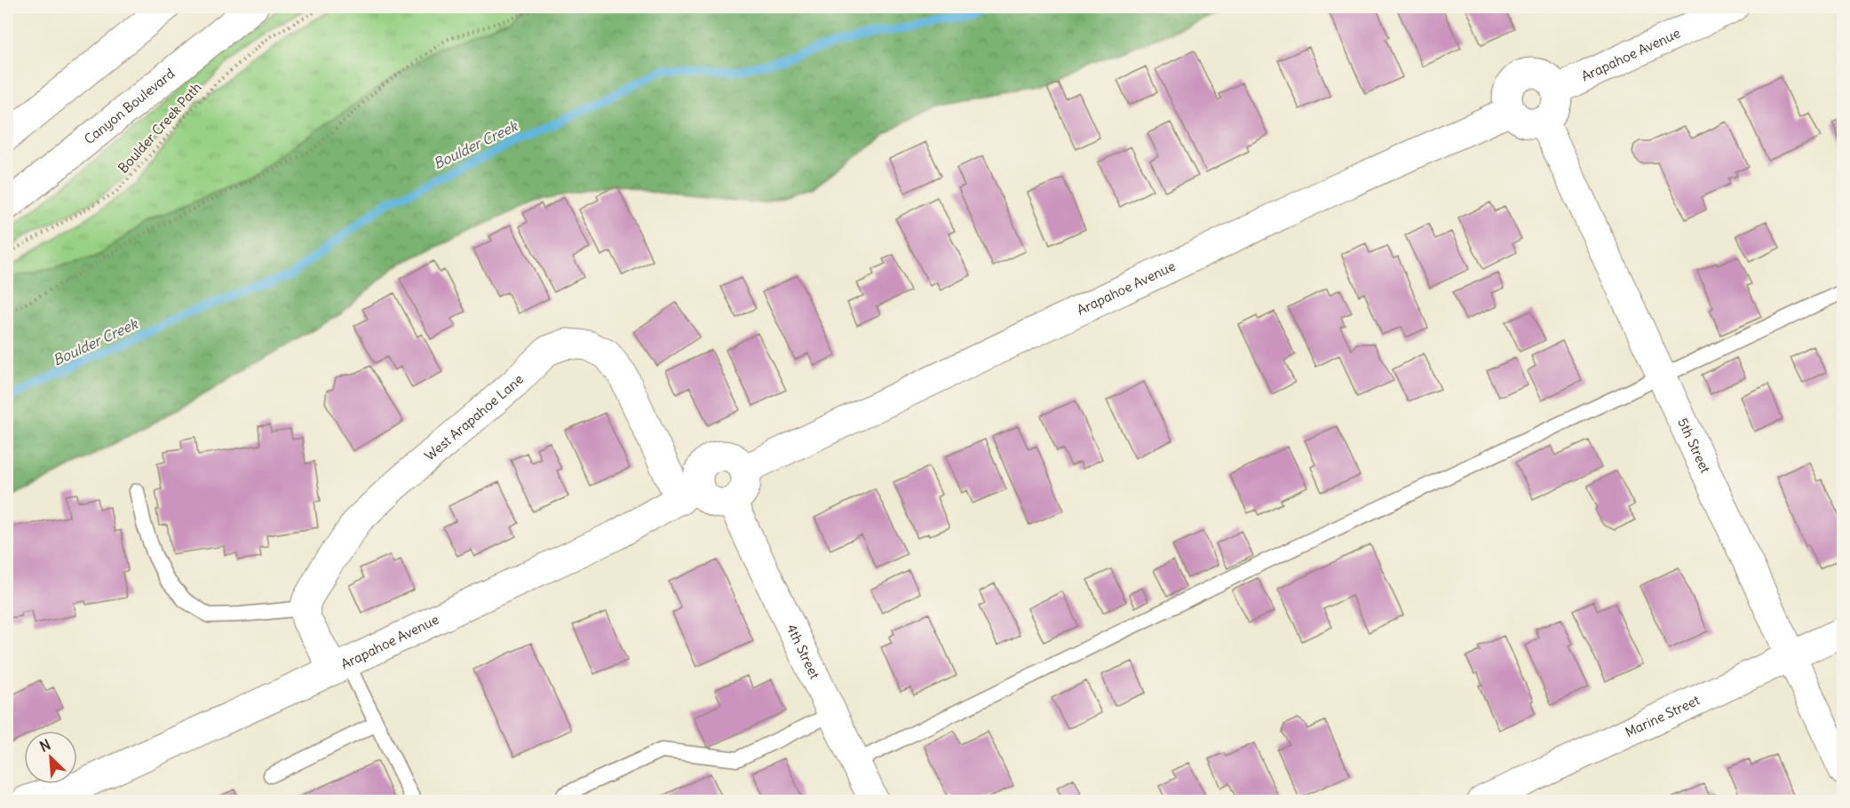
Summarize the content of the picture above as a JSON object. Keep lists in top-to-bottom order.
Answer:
{
  "streets": {
    "street": [
      "Arapahoe Avenue",
      "Canyon Boulevard",
      "West Arapahoe Lane",
      "5th Street",
      "4th Street",
      "Marine Street"
    ],
    "path": ["Boulder Creek Path"]
  },
  "crossings": [
    ["Arapahoe Avenue", "West Arapahoe Lane"],
    ["Arapahoe Avenue", "5th Street"],
    ["Arapahoe Avenue", "4th Street"],
    ["West Arapahoe Lane", "4th Street"],
    ["5th Street", "Marine Street"]
  ],
  "water": ["Boulder Creek"],
  "north": "top left"
}
